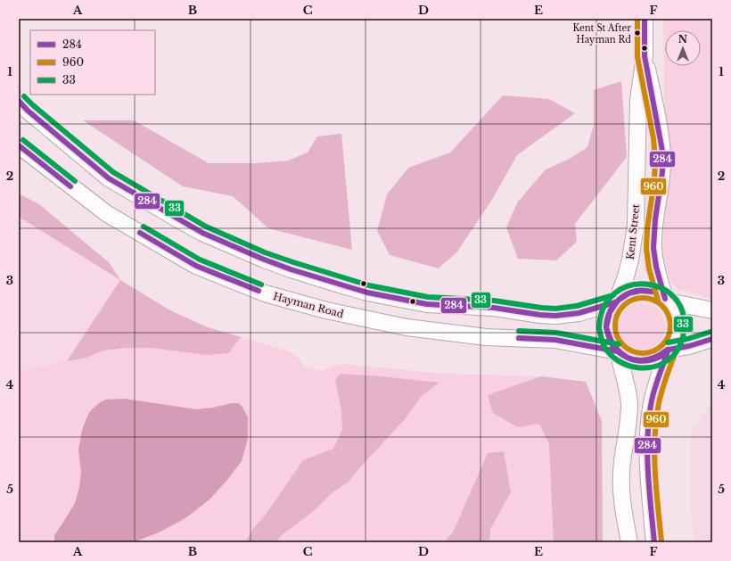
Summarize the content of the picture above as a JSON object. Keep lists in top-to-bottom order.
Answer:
{
  "streets": {
    "main road": ["Kent Street", "Hayman Road"]
  },
  "crossings": [
    ["Kent Street", "Hayman Road"]
  ],
  "places": ["Kent St After Hayman Rd"],
  "lines": ["transit line 284", "transit line 960", "transit line 33"],
  "legend": ["284", "960", "33"],
  "north": "top",
  "grid": {
    "columns": [
      "A",
      "B",
      "C",
      "D",
      "E",
      "F"
    ],
    "rows": [
      "1",
      "2",
      "3",
      "4",
      "5"
    ]
  }
}
